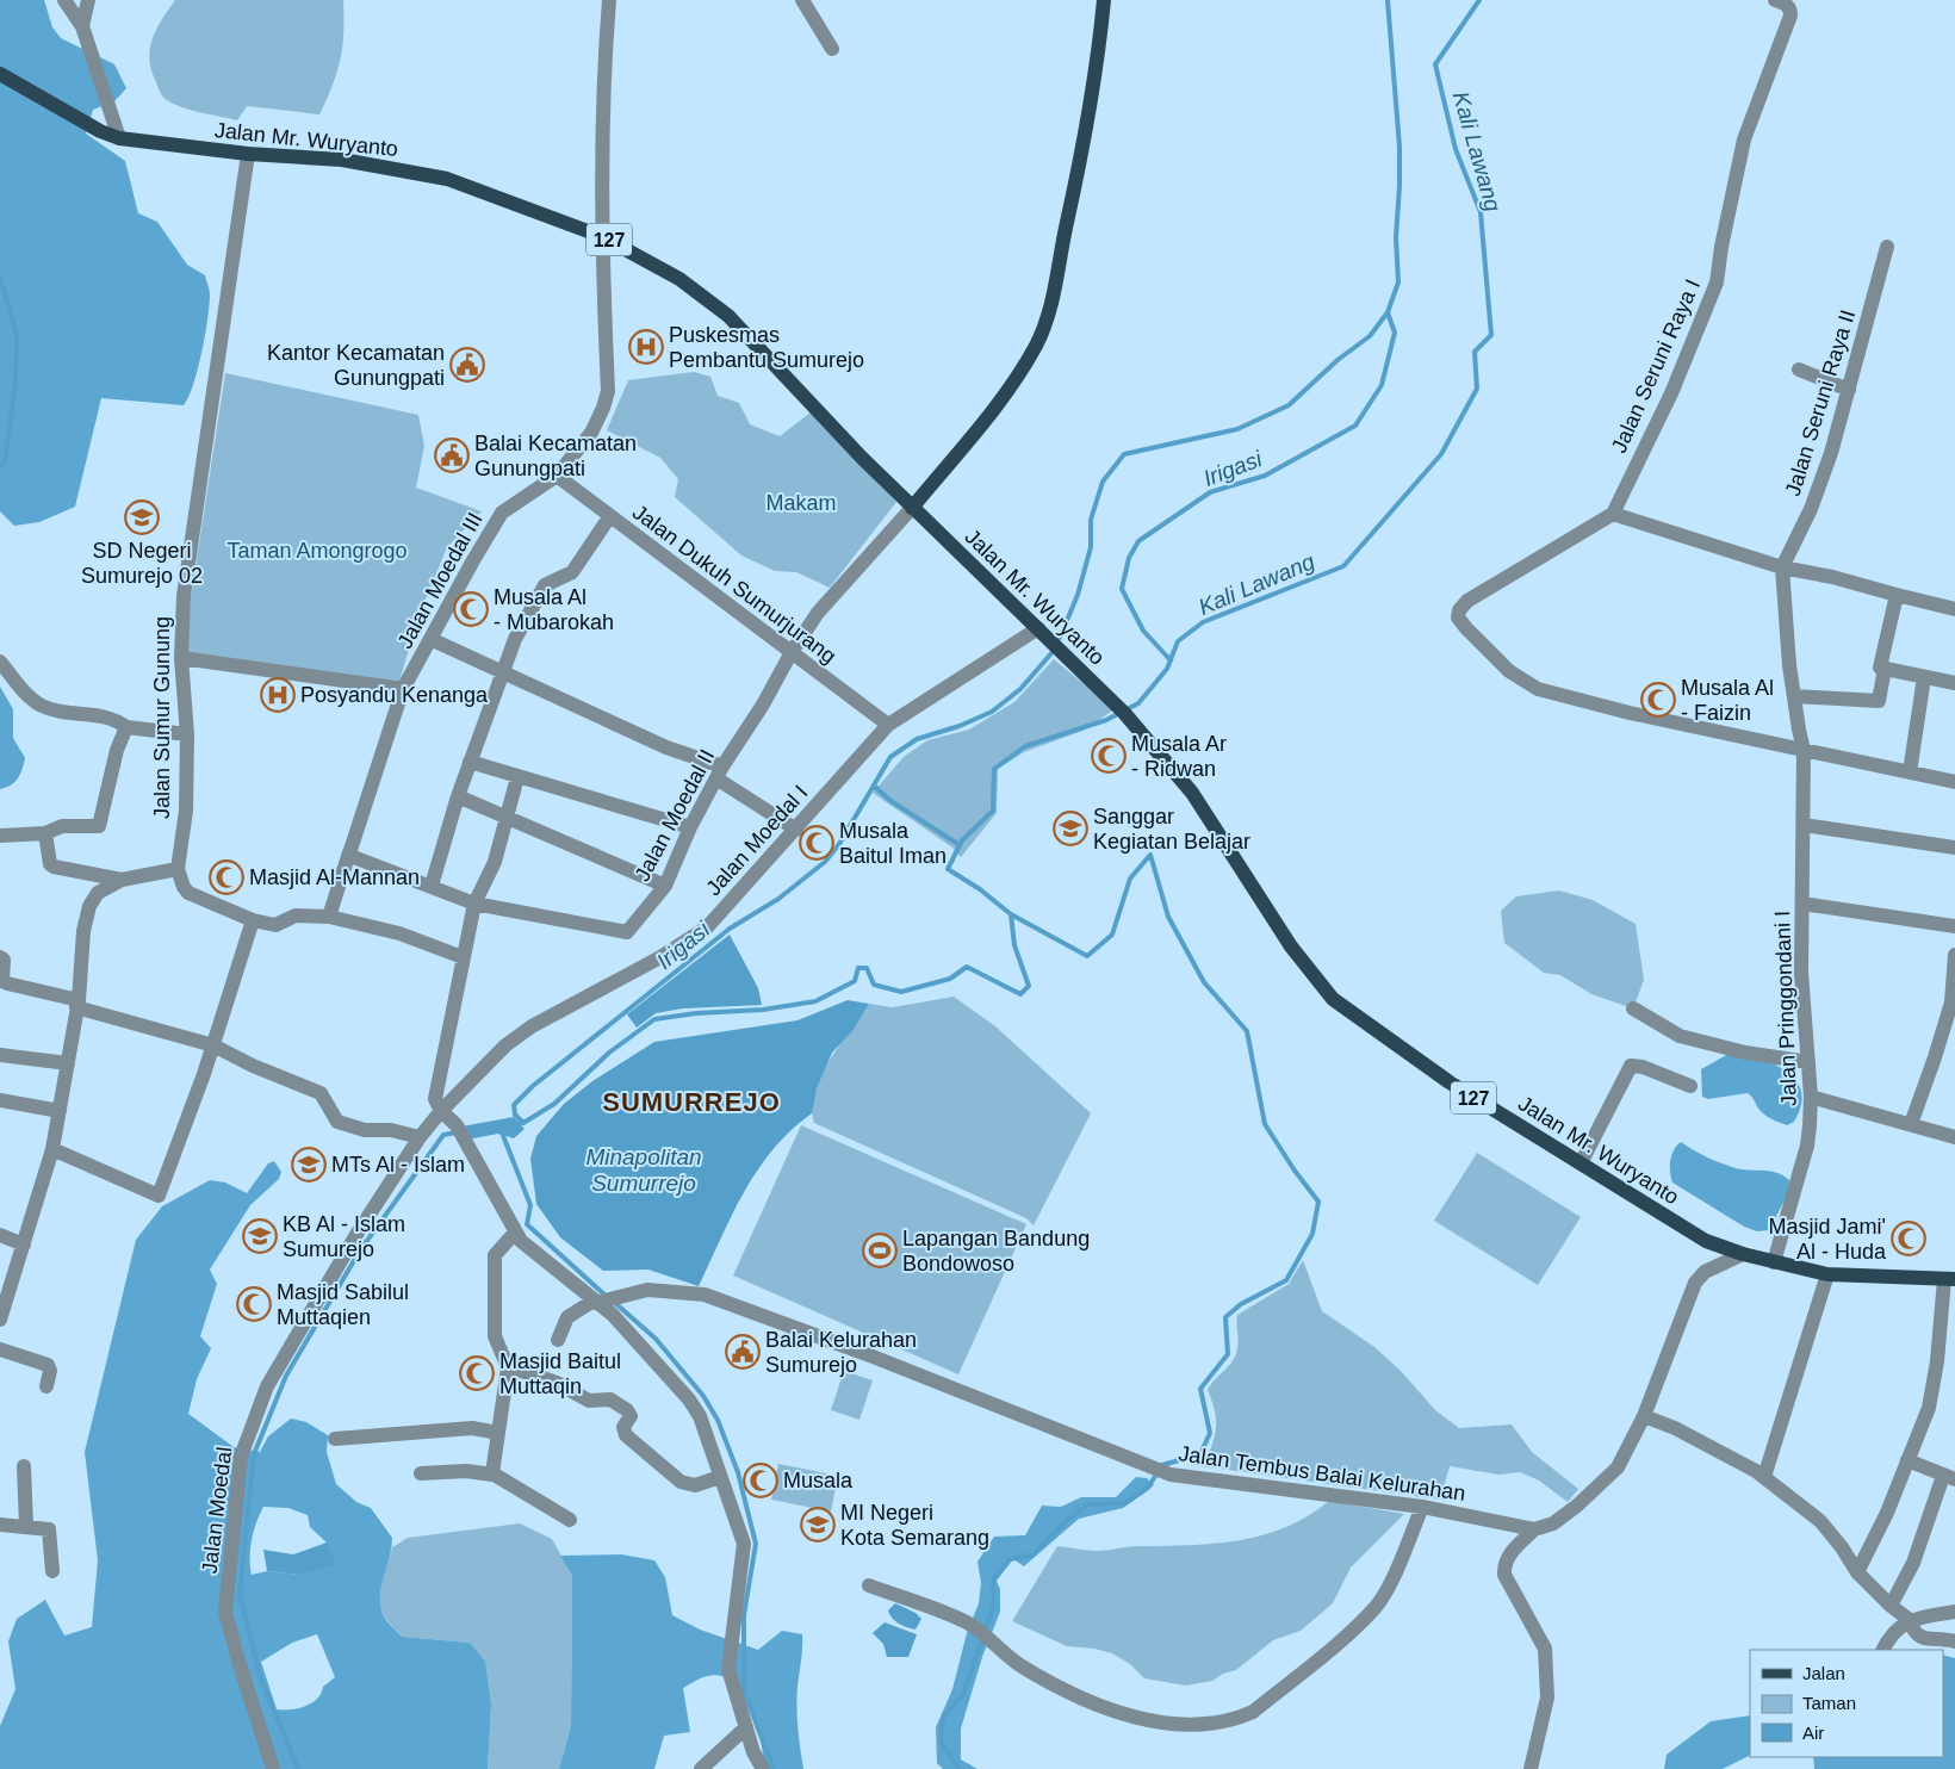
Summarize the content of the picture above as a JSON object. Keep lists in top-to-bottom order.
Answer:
{
  "streets": {
    "main road": ["Jalan Mr. Wuryanto", "127"],
    "street": [
      "Jalan Seruni Raya I",
      "Jalan Seruni Raya II",
      "Jalan Moedal III",
      "Jalan Dukuh Sumurjurang",
      "Jalan Sumur Gunung",
      "Jalan Moedal II",
      "Jalan Moedal I",
      "Jalan Pringgondani I",
      "Jalan Tembus Balai Kelurahan",
      "Jalan Moedal"
    ]
  },
  "crossings": [
    ["Jalan Mr. Wuryanto", "Jalan Moedal III"],
    ["Jalan Mr. Wuryanto", "Jalan Sumur Gunung"],
    ["Jalan Mr. Wuryanto", "Jalan Moedal II"],
    ["Jalan Mr. Wuryanto", "Jalan Moedal I"],
    ["Jalan Mr. Wuryanto", "Jalan Pringgondani I"],
    ["Jalan Seruni Raya II", "Jalan Pringgondani I"],
    ["Jalan Moedal III", "Jalan Dukuh Sumurjurang"],
    ["Jalan Dukuh Sumurjurang", "Jalan Moedal II"],
    ["Jalan Dukuh Sumurjurang", "Jalan Moedal I"],
    ["Jalan Moedal I", "Jalan Moedal"]
  ],
  "districts": ["SUMURREJO"],
  "water": ["Kali Lawang", "Irigasi", "Minapolitan Sumurrejo"],
  "parks": ["Makam", "Taman Amongrogo"],
  "places": {
    "hospital": ["Puskesmas Pembantu Sumurejo", "Posyandu Kenanga"],
    "public building": ["Kantor Kecamatan Gunungpati", "Balai Kecamatan Gunungpati", "Balai Kelurahan Sumurejo"],
    "school or university": [
      "SD Negeri Sumurejo 02",
      "Sanggar Kegiatan Belajar",
      "MTs Al - Islam",
      "KB Al - Islam Sumurejo",
      "MI Negeri Kota Semarang"
    ],
    "mosque": [
      "Musala Al - Mubarokah",
      "Musala Al - Faizin",
      "Musala Ar - Ridwan",
      "Musala Baitul Iman",
      "Masjid Al-Mannan",
      "Masjid Jami' Al - Huda",
      "Masjid Sabilul Muttaqien",
      "Masjid Baitul Muttaqin",
      "Musala"
    ],
    "sports": ["Lapangan Bandung Bondowoso"]
  },
  "legend": ["Jalan", "Taman", "Air"]
}
